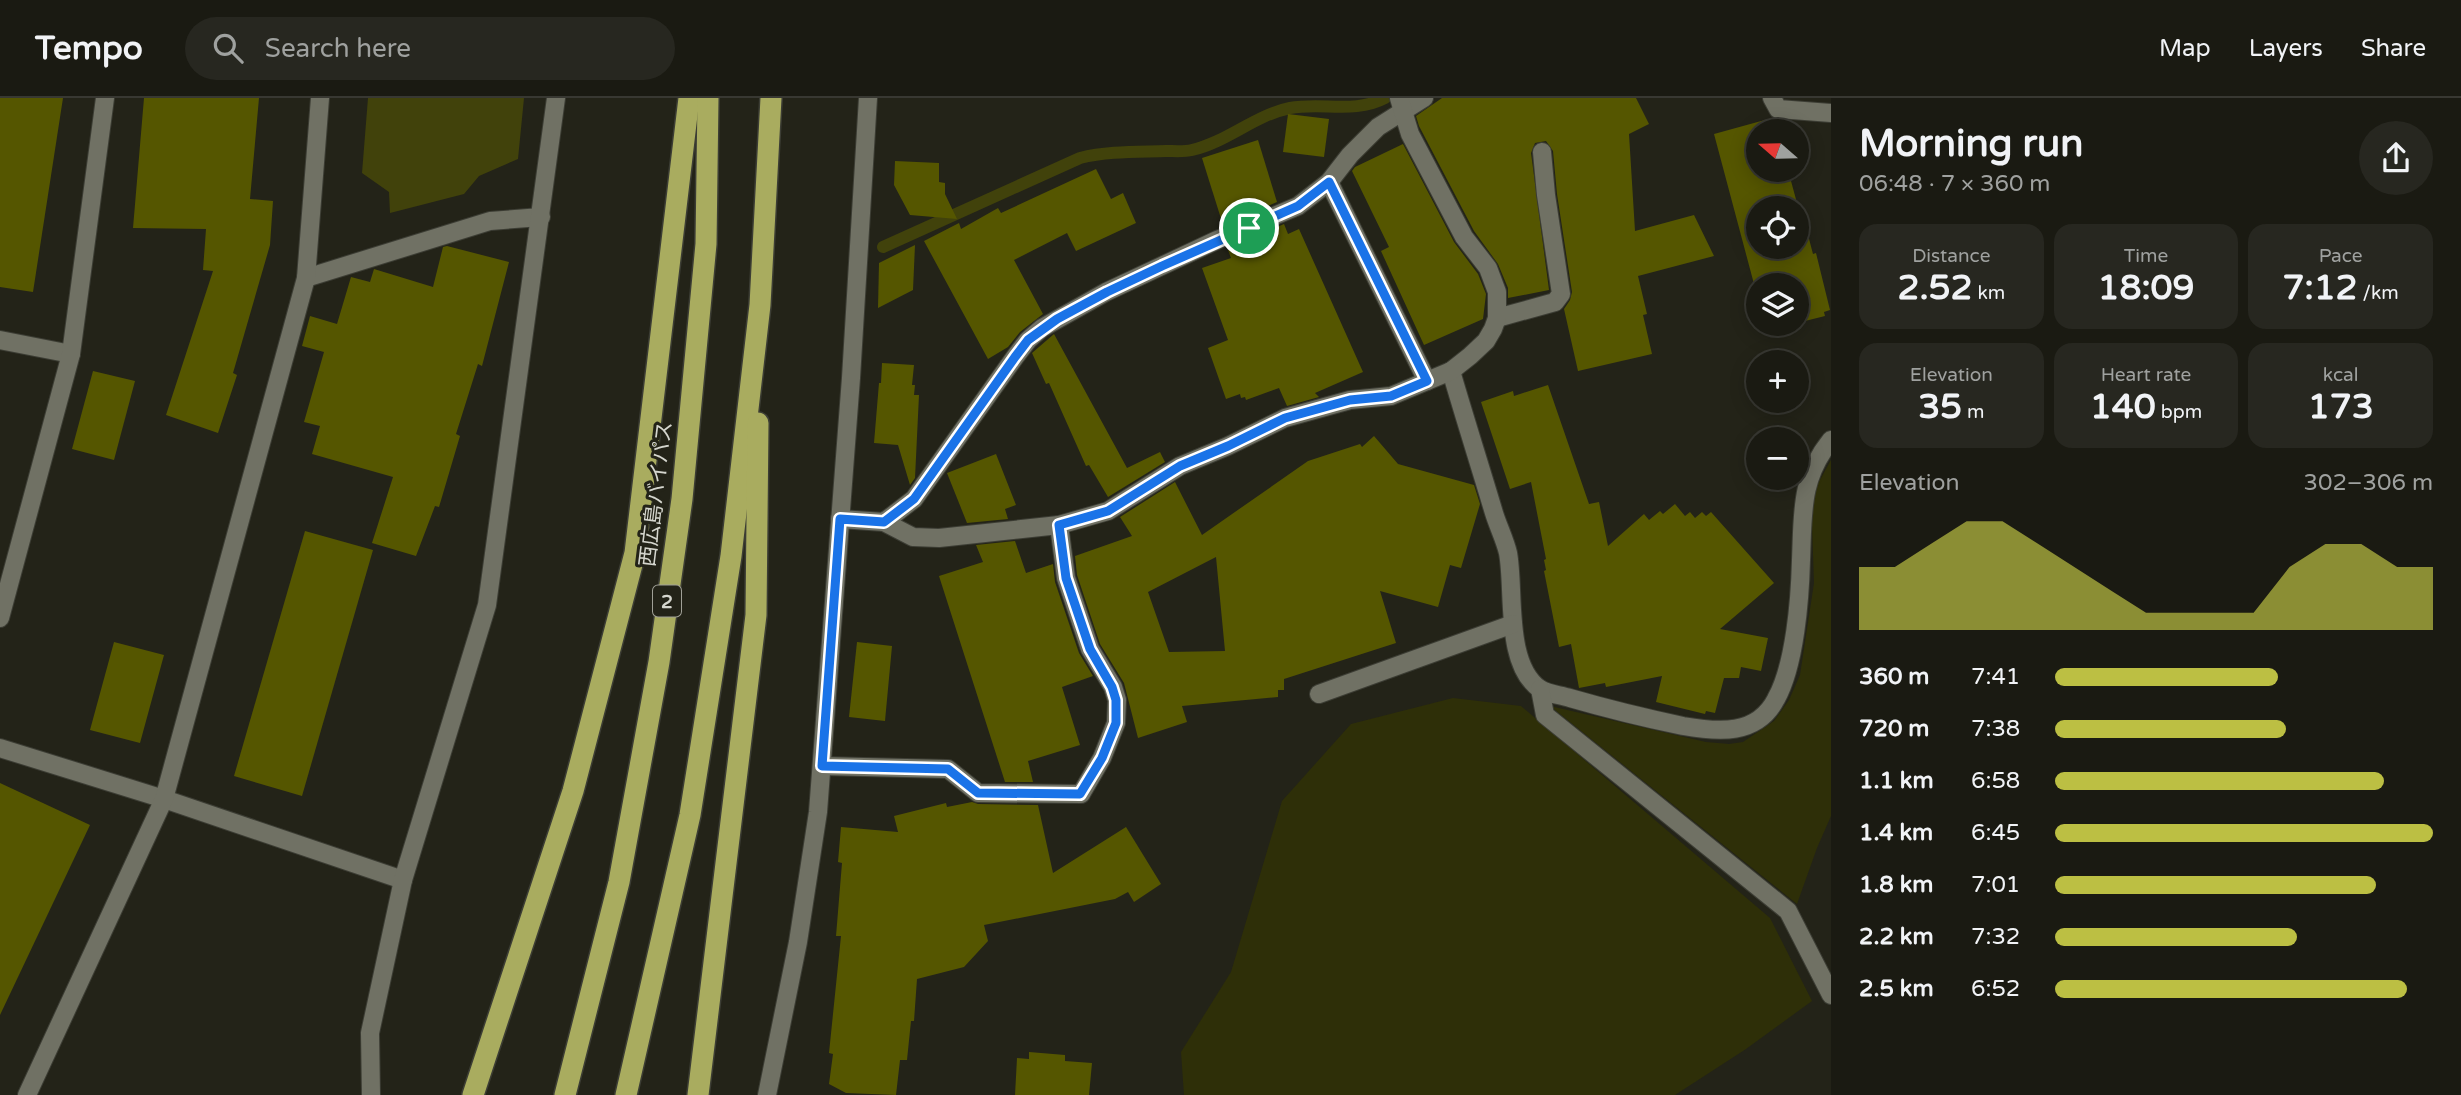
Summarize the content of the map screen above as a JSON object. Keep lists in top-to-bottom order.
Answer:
{
  "streets": {
    "highway": ["西広島バイパス", "2"]
  },
  "north": "left",
  "page": {
    "header": "Tempo",
    "search": "Search here",
    "nav": ["Map", "Layers", "Share"],
    "heading": ["Morning run", "06:48 · 7 × 360 m"],
    "map_buttons": ["+", "−"],
    "stats": [
      ["Distance", "2.52 km"],
      ["Time", "18:09"],
      ["Pace", "7:12 /km"],
      ["Elevation", "35 m"],
      ["Heart rate", "140 bpm"],
      ["kcal", "173"]
    ],
    "chart": ["Elevation", "302–306 m"],
    "list": [
      {
        "name": "360 m",
        "note": "7:41"
      },
      {
        "name": "720 m",
        "note": "7:38"
      },
      {
        "name": "1.1 km",
        "note": "6:58"
      },
      {
        "name": "1.4 km",
        "note": "6:45"
      },
      {
        "name": "1.8 km",
        "note": "7:01"
      },
      {
        "name": "2.2 km",
        "note": "7:32"
      },
      {
        "name": "2.5 km",
        "note": "6:52"
      }
    ]
  }
}
